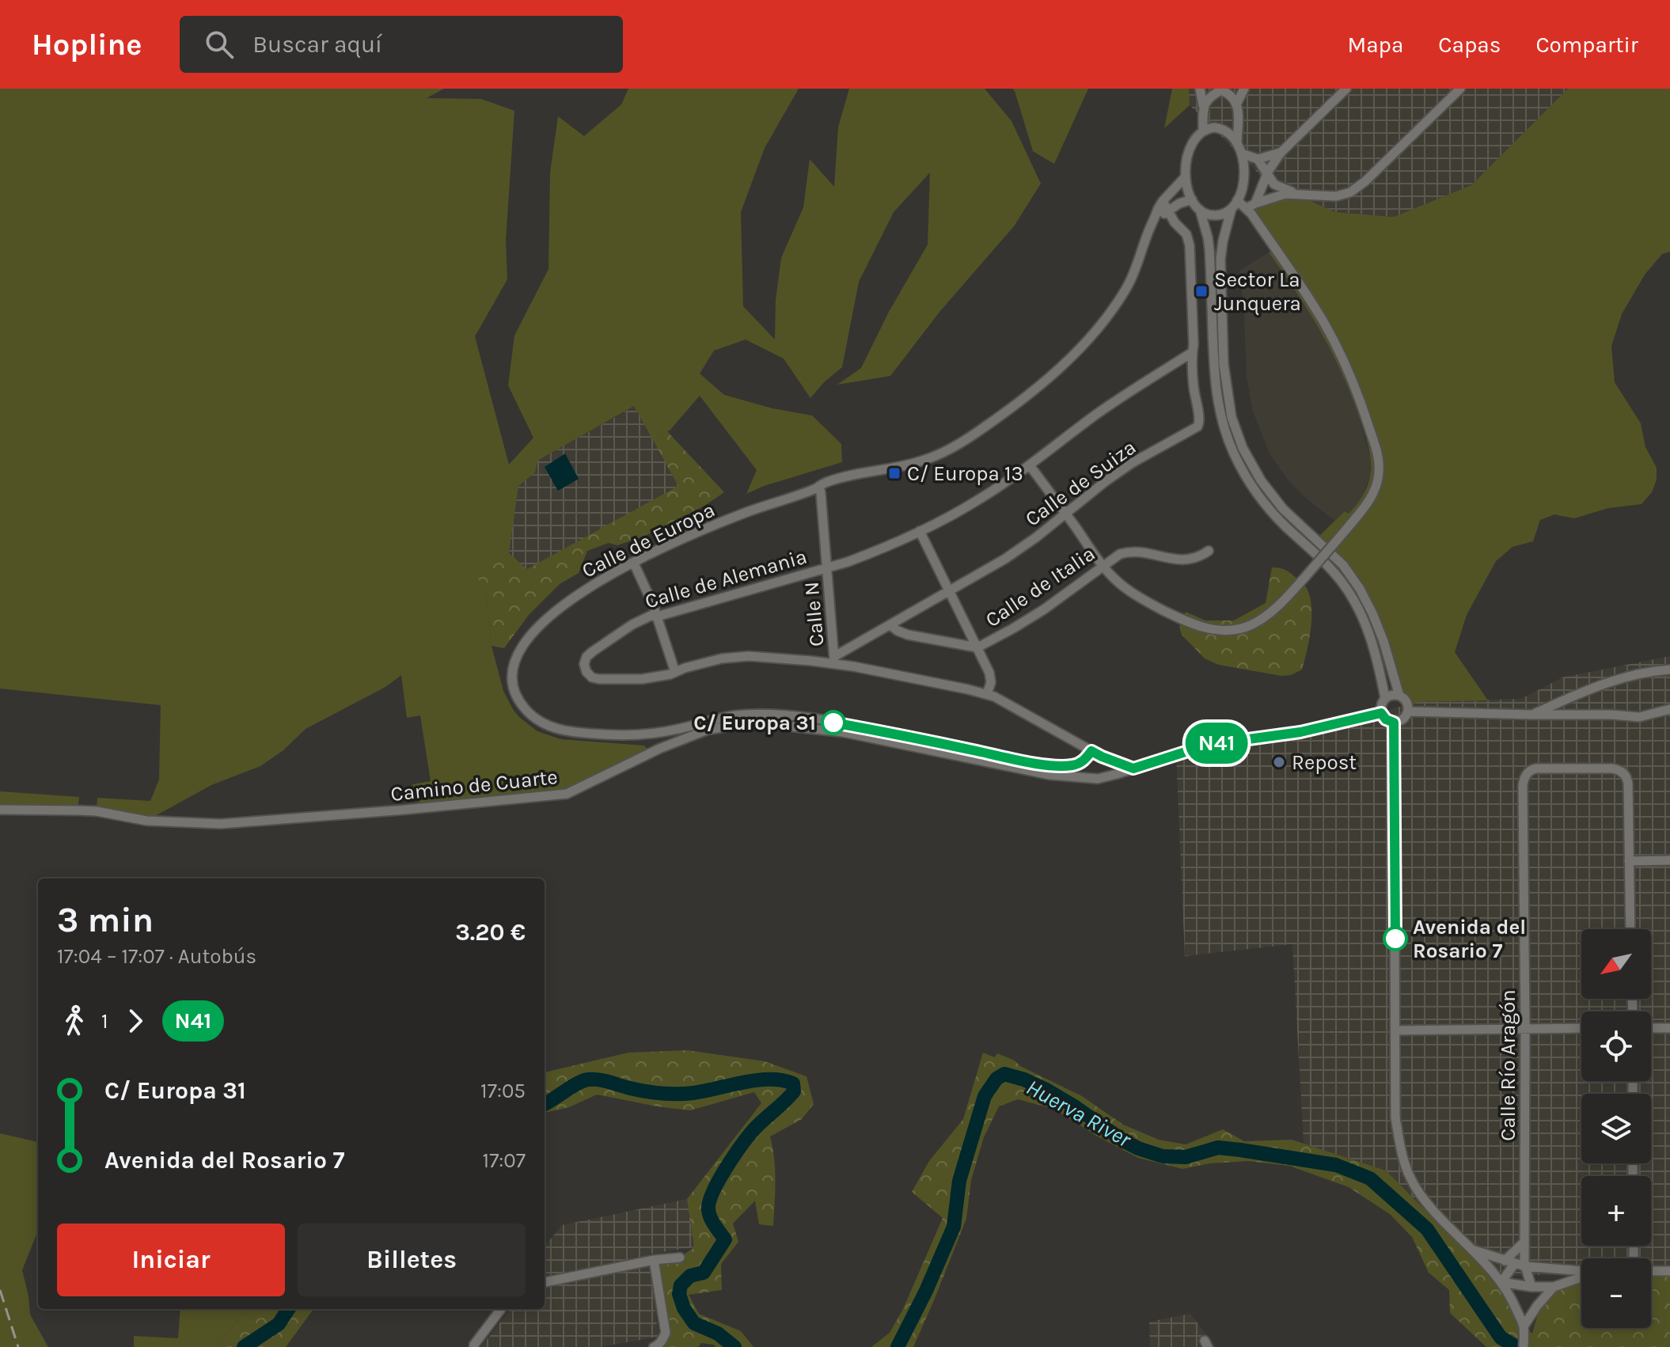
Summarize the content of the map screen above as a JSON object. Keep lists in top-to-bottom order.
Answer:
{
  "streets": {
    "street": [
      "Calle de Suiza",
      "Calle de Europa",
      "Calle de Alemania",
      "Calle de Italia",
      "Calle N",
      "Camino de Cuarte",
      "Calle Río Aragón"
    ]
  },
  "crossings": [
    ["Calle de Suiza", "Calle de Europa"],
    ["Calle de Suiza", "Calle de Alemania"],
    ["Calle de Suiza", "Calle de Italia"],
    ["Calle de Suiza", "Calle N"],
    ["Calle de Europa", "Calle de Alemania"],
    ["Calle de Europa", "Calle N"],
    ["Calle de Alemania", "Calle N"],
    ["Calle de Alemania", "Camino de Cuarte"]
  ],
  "water": ["Huerva River"],
  "places": {
    "transit": ["Sector La Junquera", "C/ Europa 13"],
    "other": ["C/ Europa 31", "Repost", "Avenida del Rosario 7"]
  },
  "lines": ["bus line N41"],
  "north": "bottom left",
  "page": {
    "header": "Hopline",
    "search": "Buscar aquí",
    "nav": ["Mapa", "Capas", "Compartir"],
    "on_map": "N41",
    "heading": ["3 min", "17:04 – 17:07 · Autobús", "3.20 €"],
    "map_buttons": ["+", "−"],
    "legs": ["1", "N41"],
    "list": [
      {
        "name": "C/ Europa 31",
        "value": "17:05"
      },
      {
        "name": "Avenida del Rosario 7",
        "value": "17:07"
      }
    ],
    "buttons": ["Iniciar", "Billetes"]
  }
}
